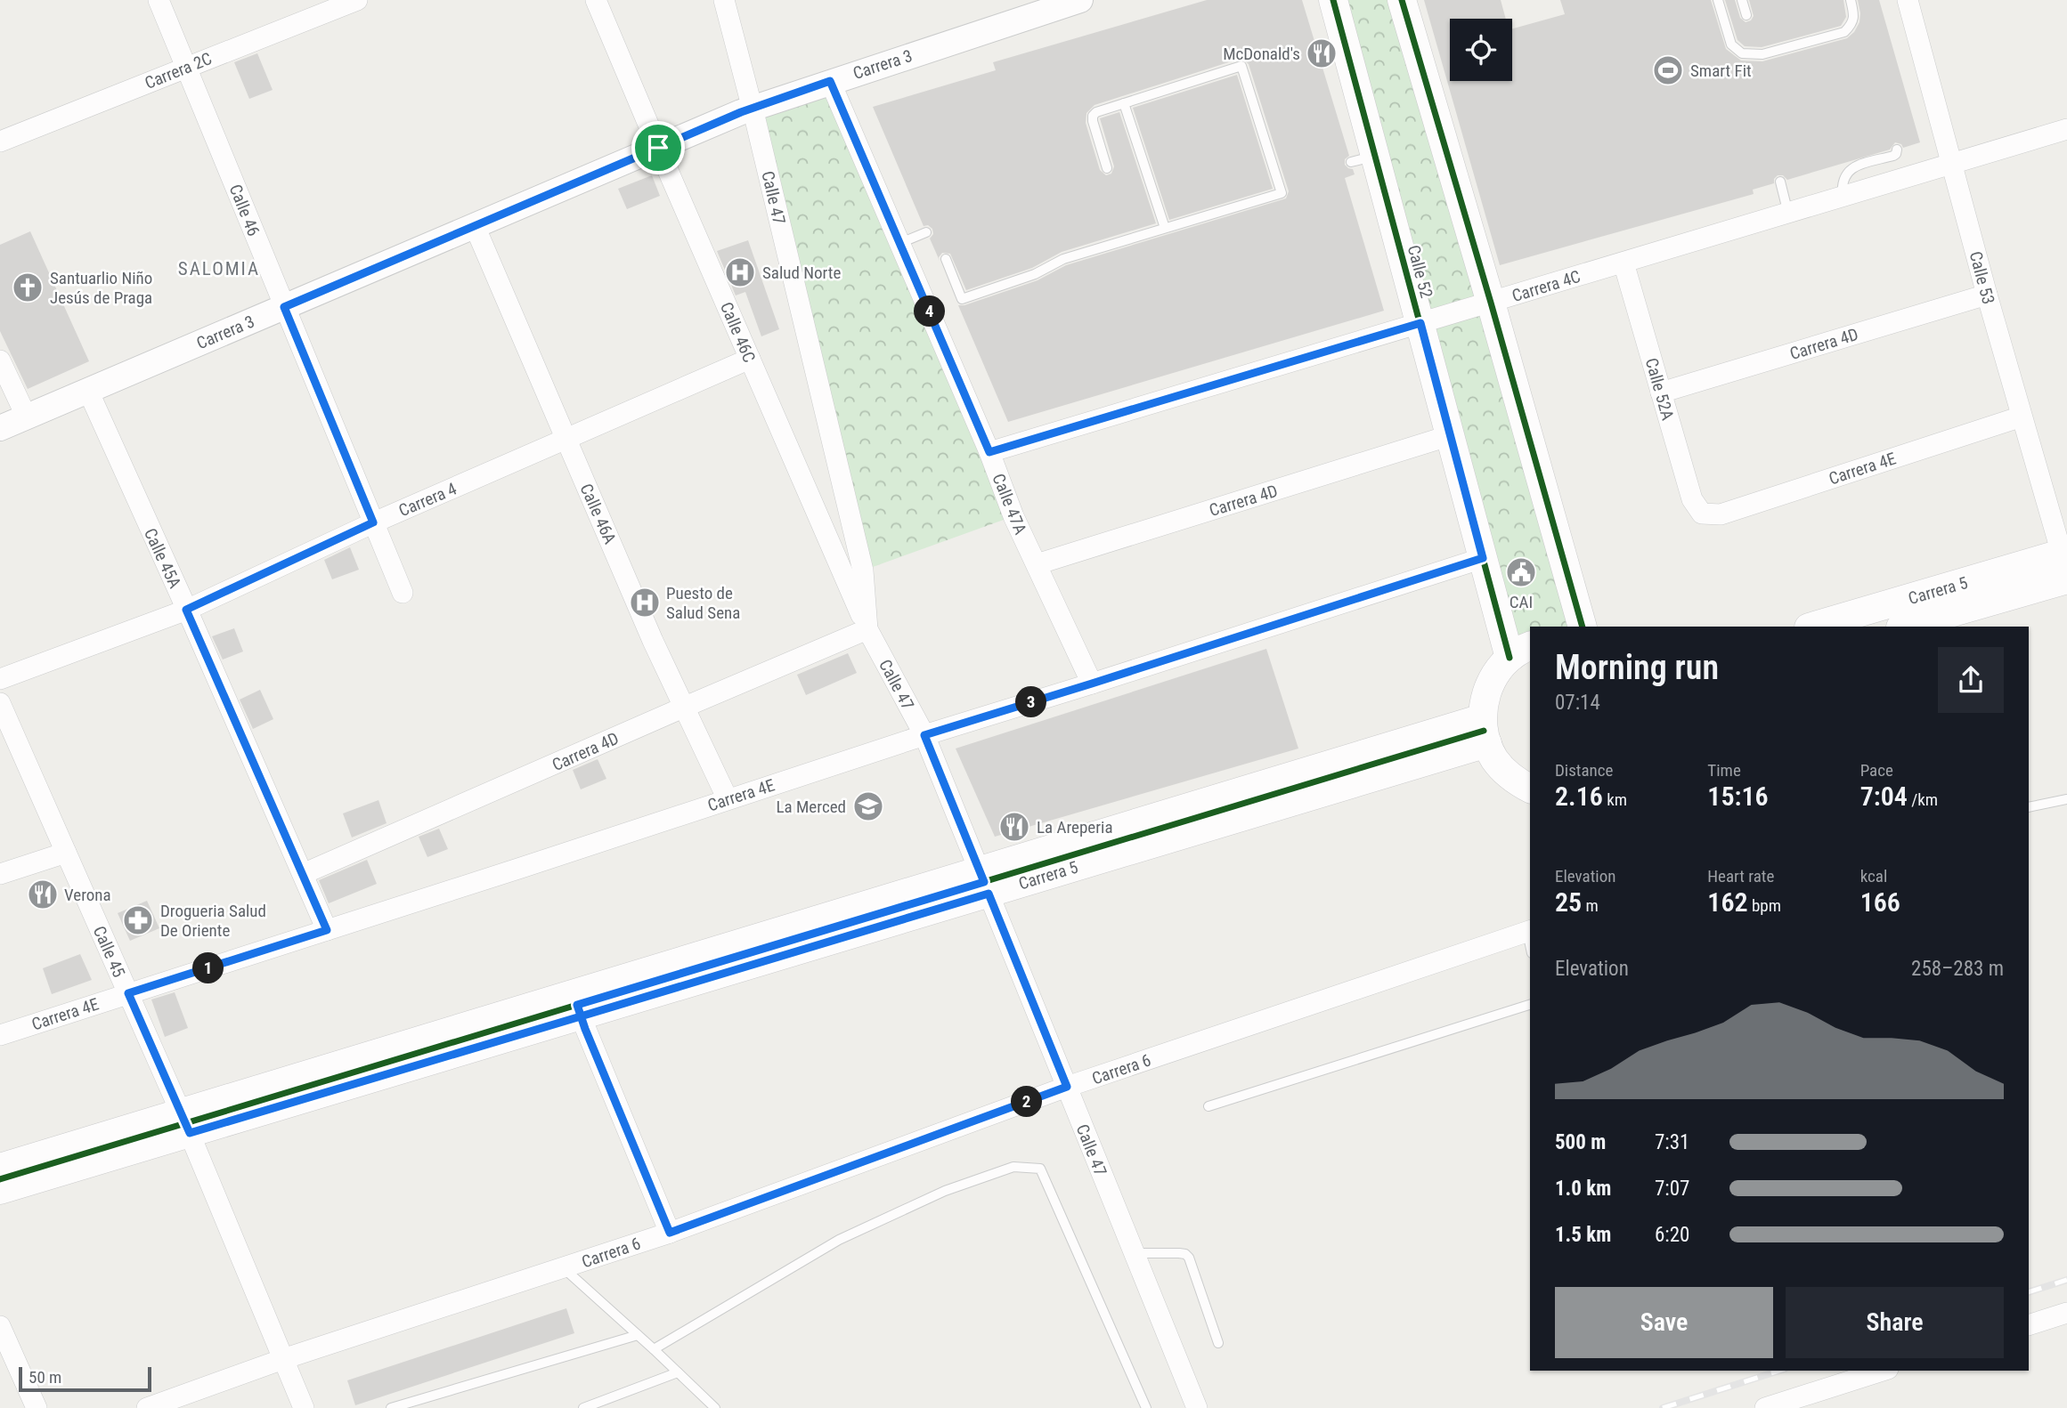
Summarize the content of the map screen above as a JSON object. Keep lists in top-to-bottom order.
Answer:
{
  "streets": {
    "main road": ["Calle 52", "Carrera 5"],
    "street": [
      "Carrera 3",
      "Carrera 2C",
      "Calle 47",
      "Calle 46",
      "Calle 53",
      "Carrera 4C",
      "Calle 46C",
      "Carrera 4D",
      "Calle 52A",
      "Carrera 4E",
      "Carrera 4",
      "Calle 47A",
      "Calle 46A",
      "Calle 45A",
      "Calle 45",
      "Carrera 6"
    ]
  },
  "crossings": [
    ["Carrera 3", "Calle 47"],
    ["Carrera 3", "Calle 46"],
    ["Carrera 3", "Calle 46C"],
    ["Carrera 3", "Calle 47A"],
    ["Carrera 3", "Calle 46A"],
    ["Carrera 3", "Calle 45A"],
    ["Carrera 2C", "Calle 46"],
    ["Calle 47", "Calle 46C"],
    ["Calle 47", "Carrera 4D"],
    ["Calle 47", "Carrera 4E"],
    ["Calle 47", "Carrera 5"],
    ["Calle 47", "Carrera 6"],
    ["Calle 46", "Carrera 4"],
    ["Calle 52", "Carrera 4C"],
    ["Calle 52", "Carrera 4D"],
    ["Calle 52", "Carrera 4E"],
    ["Calle 53", "Carrera 4C"],
    ["Calle 53", "Carrera 4D"],
    ["Calle 53", "Carrera 4E"],
    ["Calle 53", "Carrera 5"],
    ["Carrera 4C", "Calle 52A"],
    ["Carrera 4C", "Calle 47A"],
    ["Calle 46C", "Carrera 4D"],
    ["Calle 46C", "Carrera 4"],
    ["Carrera 4D", "Calle 52A"],
    ["Carrera 4D", "Calle 47A"],
    ["Carrera 4D", "Calle 46A"],
    ["Carrera 4D", "Calle 45A"],
    ["Calle 52A", "Carrera 4E"],
    ["Carrera 4E", "Calle 47A"],
    ["Carrera 4E", "Calle 46A"],
    ["Carrera 4E", "Calle 45A"],
    ["Carrera 4E", "Calle 45"],
    ["Carrera 4", "Calle 46A"],
    ["Carrera 4", "Calle 45A"],
    ["Carrera 5", "Calle 45"],
    ["Calle 45", "Carrera 6"]
  ],
  "districts": ["SALOMIA"],
  "places": {
    "restaurant": ["McDonald's", "La Areperia", "Verona"],
    "sports": ["Smart Fit"],
    "hospital": ["Salud Norte", "Puesto de Salud Sena"],
    "church": ["Santuarlio Niño Jesús de Praga"],
    "public building": ["CAI"],
    "school or university": ["La Merced"],
    "pharmacy": ["Drogueria Salud De Oriente"]
  },
  "scale_bar": "50 m",
  "page": {
    "pins": [
      "4",
      "3",
      "1",
      "2"
    ],
    "heading": ["Morning run", "07:14"],
    "stats": [
      ["Distance", "2.16 km"],
      ["Time", "15:16"],
      ["Pace", "7:04 /km"],
      ["Elevation", "25 m"],
      ["Heart rate", "162 bpm"],
      ["kcal", "166"]
    ],
    "chart": ["Elevation", "258–283 m"],
    "list": [
      {
        "name": "500 m",
        "note": "7:31"
      },
      {
        "name": "1.0 km",
        "note": "7:07"
      },
      {
        "name": "1.5 km",
        "note": "6:20"
      }
    ],
    "buttons": ["Save", "Share"],
    "scale": "50 m"
  }
}
